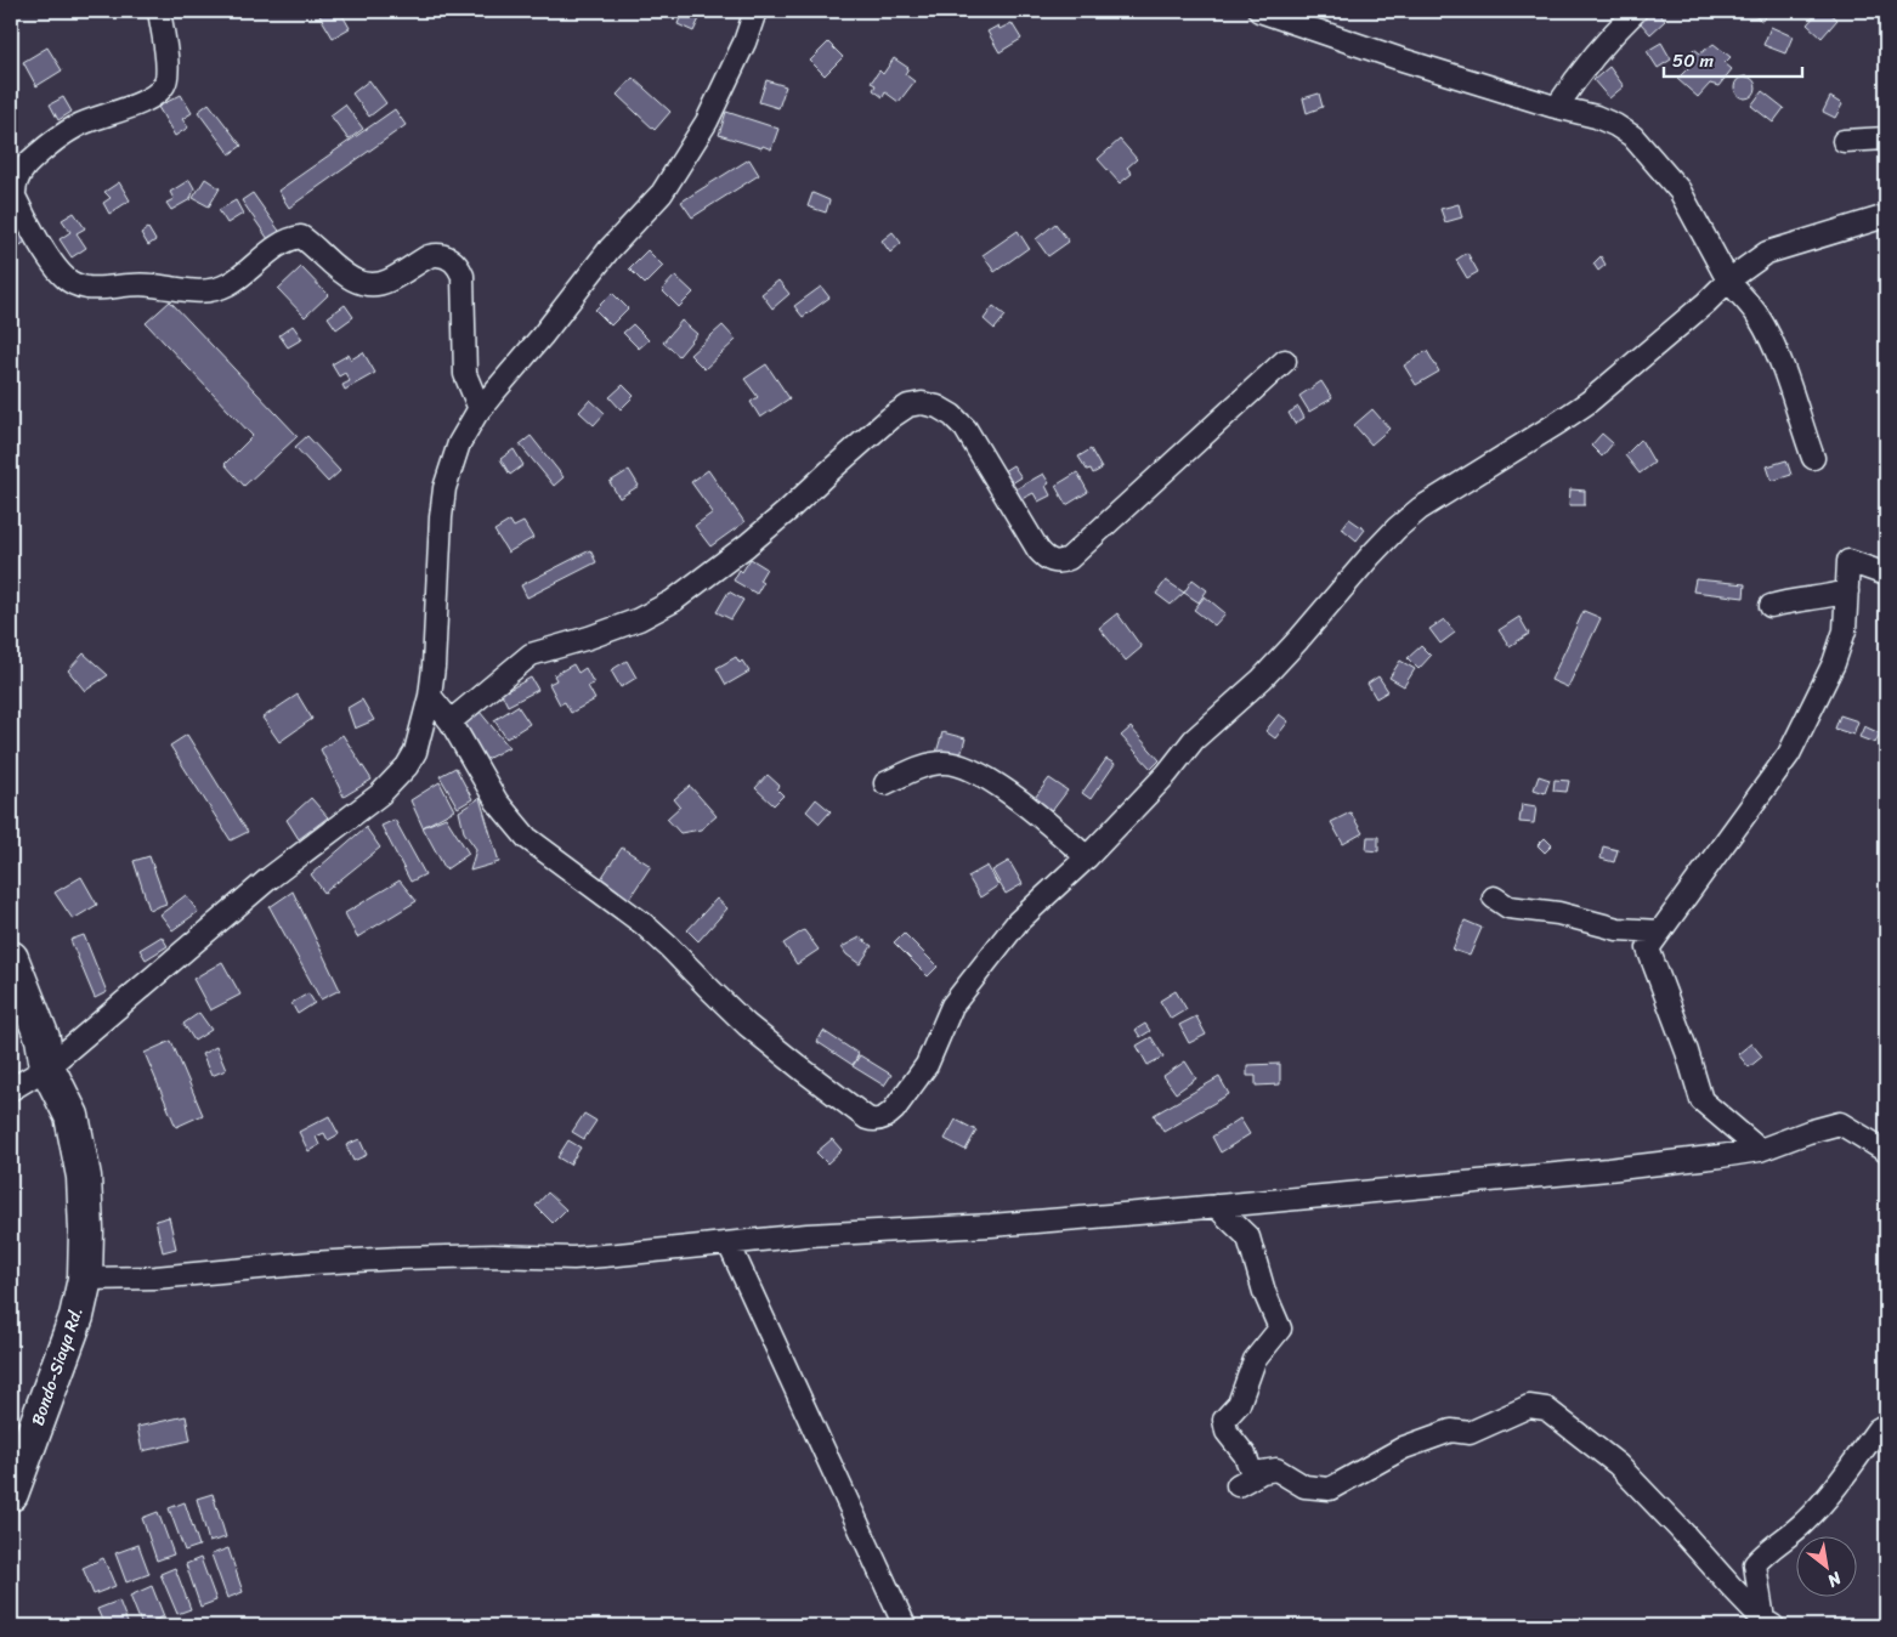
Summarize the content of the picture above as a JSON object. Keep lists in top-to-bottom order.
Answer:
{
  "streets": {
    "highway": ["Bondo-Siaya Rd."]
  },
  "scale_bar": "50 m",
  "north": "bottom right"
}
